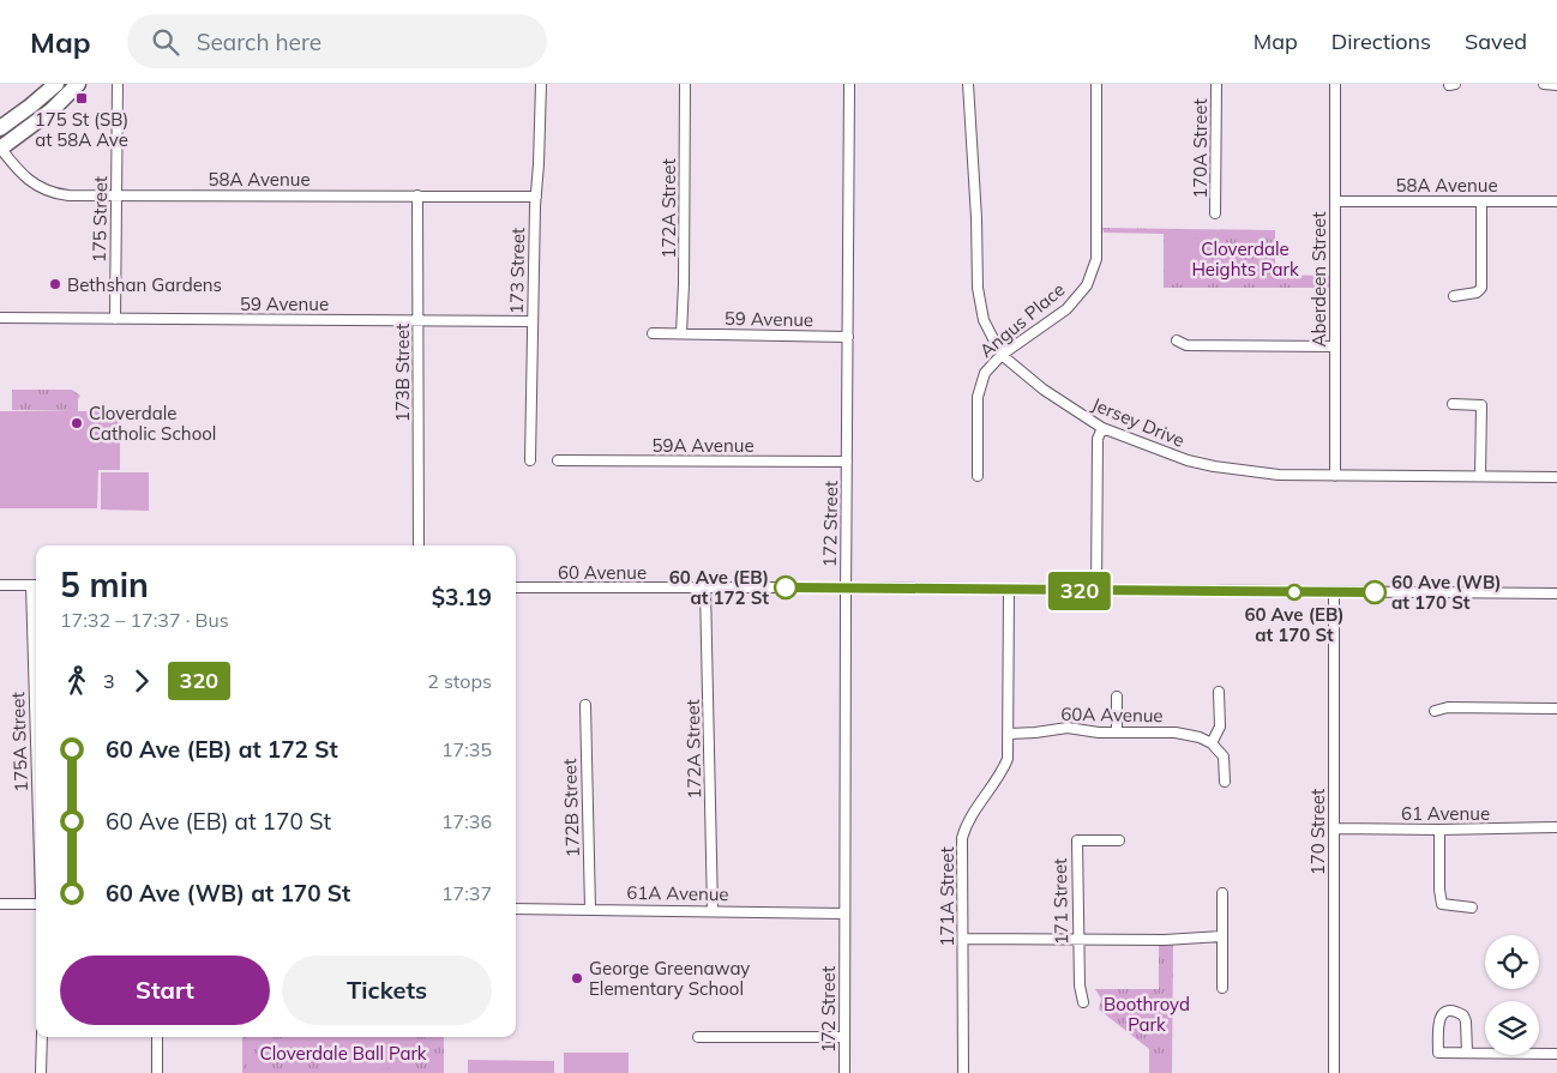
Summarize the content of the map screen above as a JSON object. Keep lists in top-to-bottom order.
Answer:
{
  "streets": {
    "street": [
      "170A Street",
      "58A Avenue",
      "172A Street",
      "175 Street",
      "173 Street",
      "Aberdeen Street",
      "59 Avenue",
      "Angus Place",
      "173B Street",
      "Jersey Drive",
      "59A Avenue",
      "172 Street",
      "60 Avenue",
      "60A Avenue",
      "172B Street",
      "61 Avenue",
      "170 Street",
      "61A Avenue",
      "171A Street",
      "171 Street"
    ]
  },
  "crossings": [
    ["58A Avenue", "175 Street"],
    ["58A Avenue", "173 Street"],
    ["58A Avenue", "Aberdeen Street"],
    ["58A Avenue", "173B Street"],
    ["172A Street", "59 Avenue"],
    ["172A Street", "60 Avenue"],
    ["172A Street", "61A Avenue"],
    ["175 Street", "59 Avenue"],
    ["173 Street", "59 Avenue"],
    ["Aberdeen Street", "Jersey Drive"],
    ["59 Avenue", "173B Street"],
    ["59 Avenue", "172 Street"],
    ["Angus Place", "Jersey Drive"],
    ["59A Avenue", "172 Street"],
    ["172 Street", "60 Avenue"],
    ["172 Street", "61A Avenue"],
    ["60 Avenue", "170 Street"],
    ["60 Avenue", "171A Street"],
    ["60A Avenue", "171A Street"],
    ["172B Street", "61A Avenue"],
    ["61 Avenue", "170 Street"]
  ],
  "parks": ["Cloverdale Heights Park", "Boothroyd Park", "Cloverdale Ball Park"],
  "places": {
    "transit": ["175 St (SB) at 58A Ave"],
    "other": [
      "Bethshan Gardens",
      "Cloverdale Catholic School",
      "60 Ave (EB) at 172 St",
      "60 Ave (EB) at 170 St",
      "60 Ave (WB) at 170 St",
      "George Greenaway Elementary School"
    ]
  },
  "lines": ["bus line 320"],
  "page": {
    "header": "Map",
    "search": "Search here",
    "nav": ["Map", "Directions", "Saved"],
    "on_map": "320",
    "heading": ["5 min", "17:32 – 17:37 · Bus", "$3.19"],
    "legs": ["3", "320", "2 stops"],
    "list": [
      {
        "name": "60 Ave (EB) at 172 St",
        "value": "17:35"
      },
      {
        "name": "60 Ave (EB) at 170 St",
        "value": "17:36"
      },
      {
        "name": "60 Ave (WB) at 170 St",
        "value": "17:37"
      }
    ],
    "buttons": ["Start", "Tickets"]
  }
}
